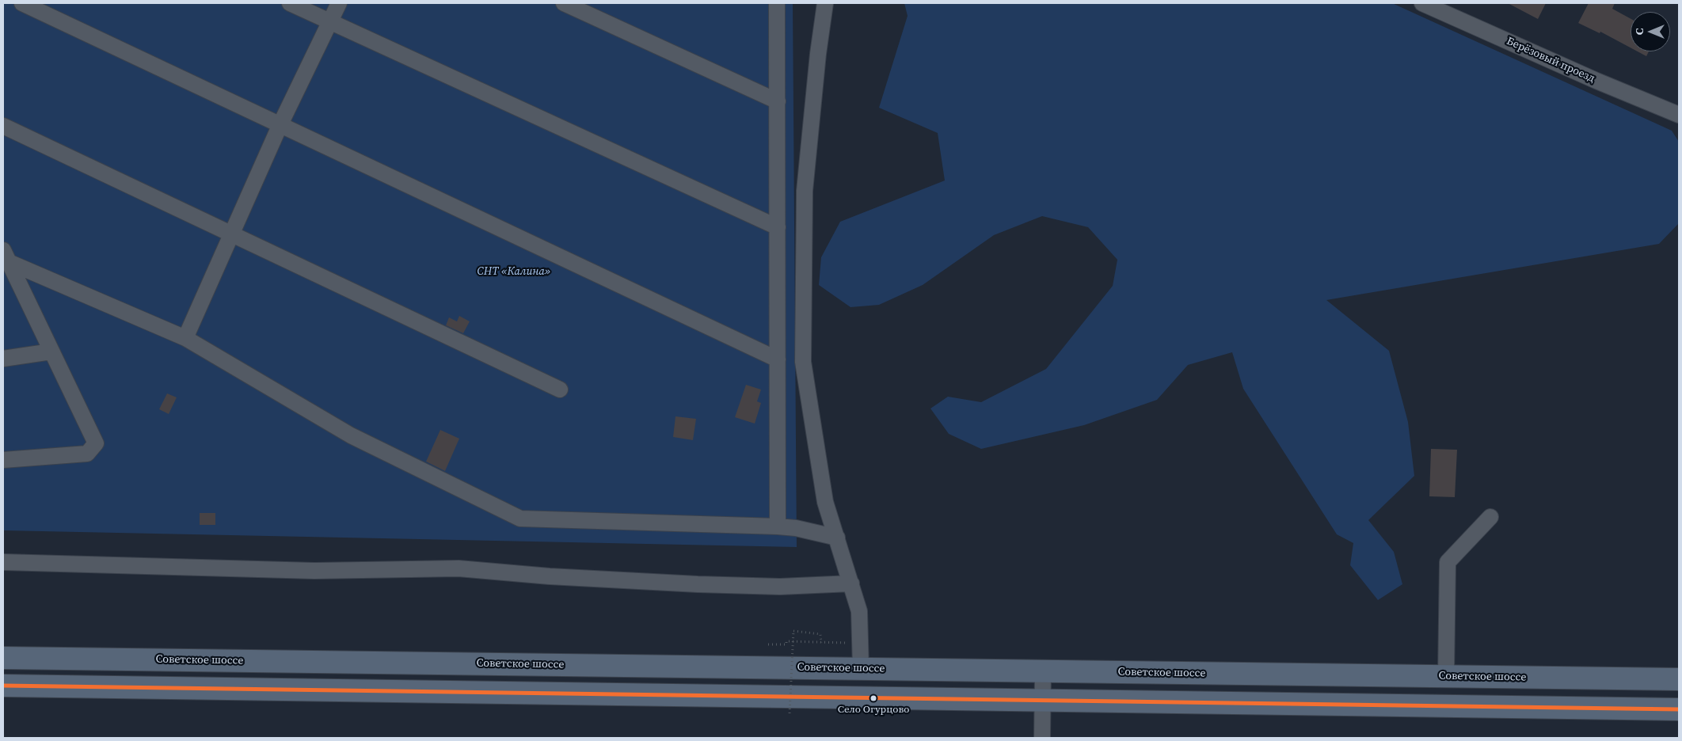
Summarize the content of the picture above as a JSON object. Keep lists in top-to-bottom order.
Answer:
{
  "streets": {
    "highway": ["Советское шоссе"],
    "street": ["Берёзовый проезд"]
  },
  "parks": ["СНТ «Калина»"],
  "places": ["Село Огурцово"],
  "north": "left"
}
